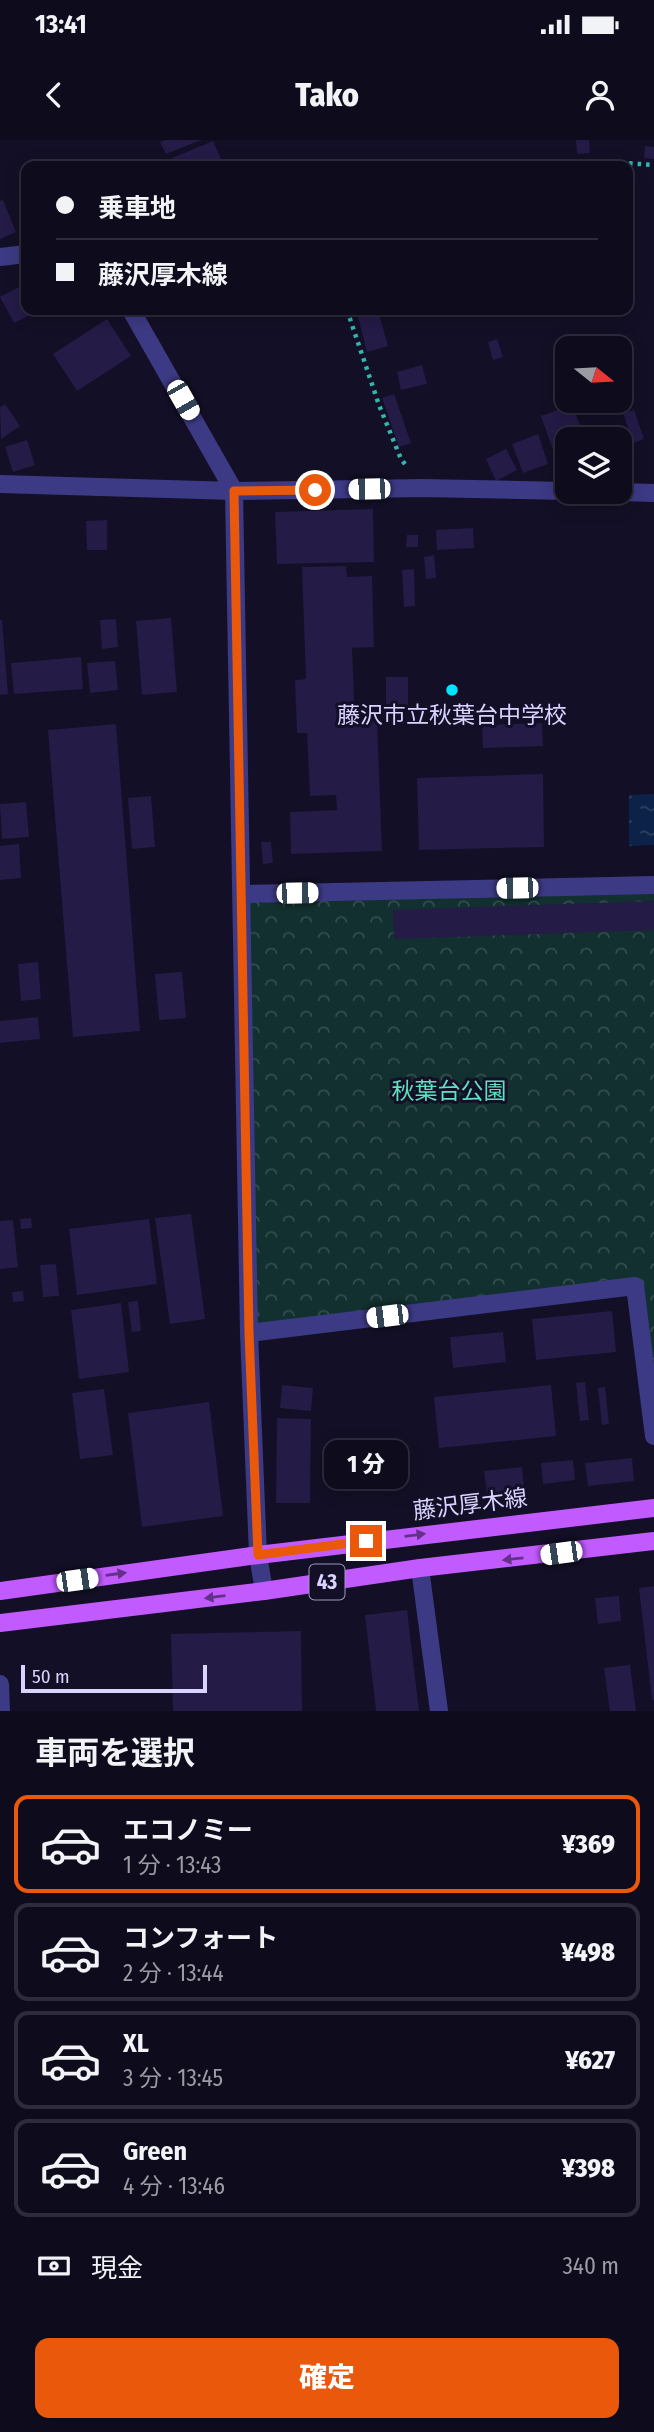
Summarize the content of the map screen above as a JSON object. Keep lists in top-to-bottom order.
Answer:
{
  "streets": {
    "main road": ["藤沢厚木線", "43"]
  },
  "parks": ["秋葉台公園"],
  "places": ["藤沢市立秋葉台中学校"],
  "scale_bar": "50 m",
  "north": "right",
  "page": {
    "status": "13:41",
    "header": "Tako",
    "banner": ["乗車地", "藤沢厚木線"],
    "bubble": "1 分",
    "scale": "50 m",
    "heading": "車両を選択",
    "list": [
      {
        "name": "エコノミー",
        "note": "1 分 · 13:43",
        "value": "¥369"
      },
      {
        "name": "コンフォート",
        "note": "2 分 · 13:44",
        "value": "¥498"
      },
      {
        "name": "XL",
        "note": "3 分 · 13:45",
        "value": "¥627"
      },
      {
        "name": "Green",
        "note": "4 分 · 13:46",
        "value": "¥398"
      }
    ],
    "pay": ["現金", "340 m"],
    "buttons": "確定"
  }
}
